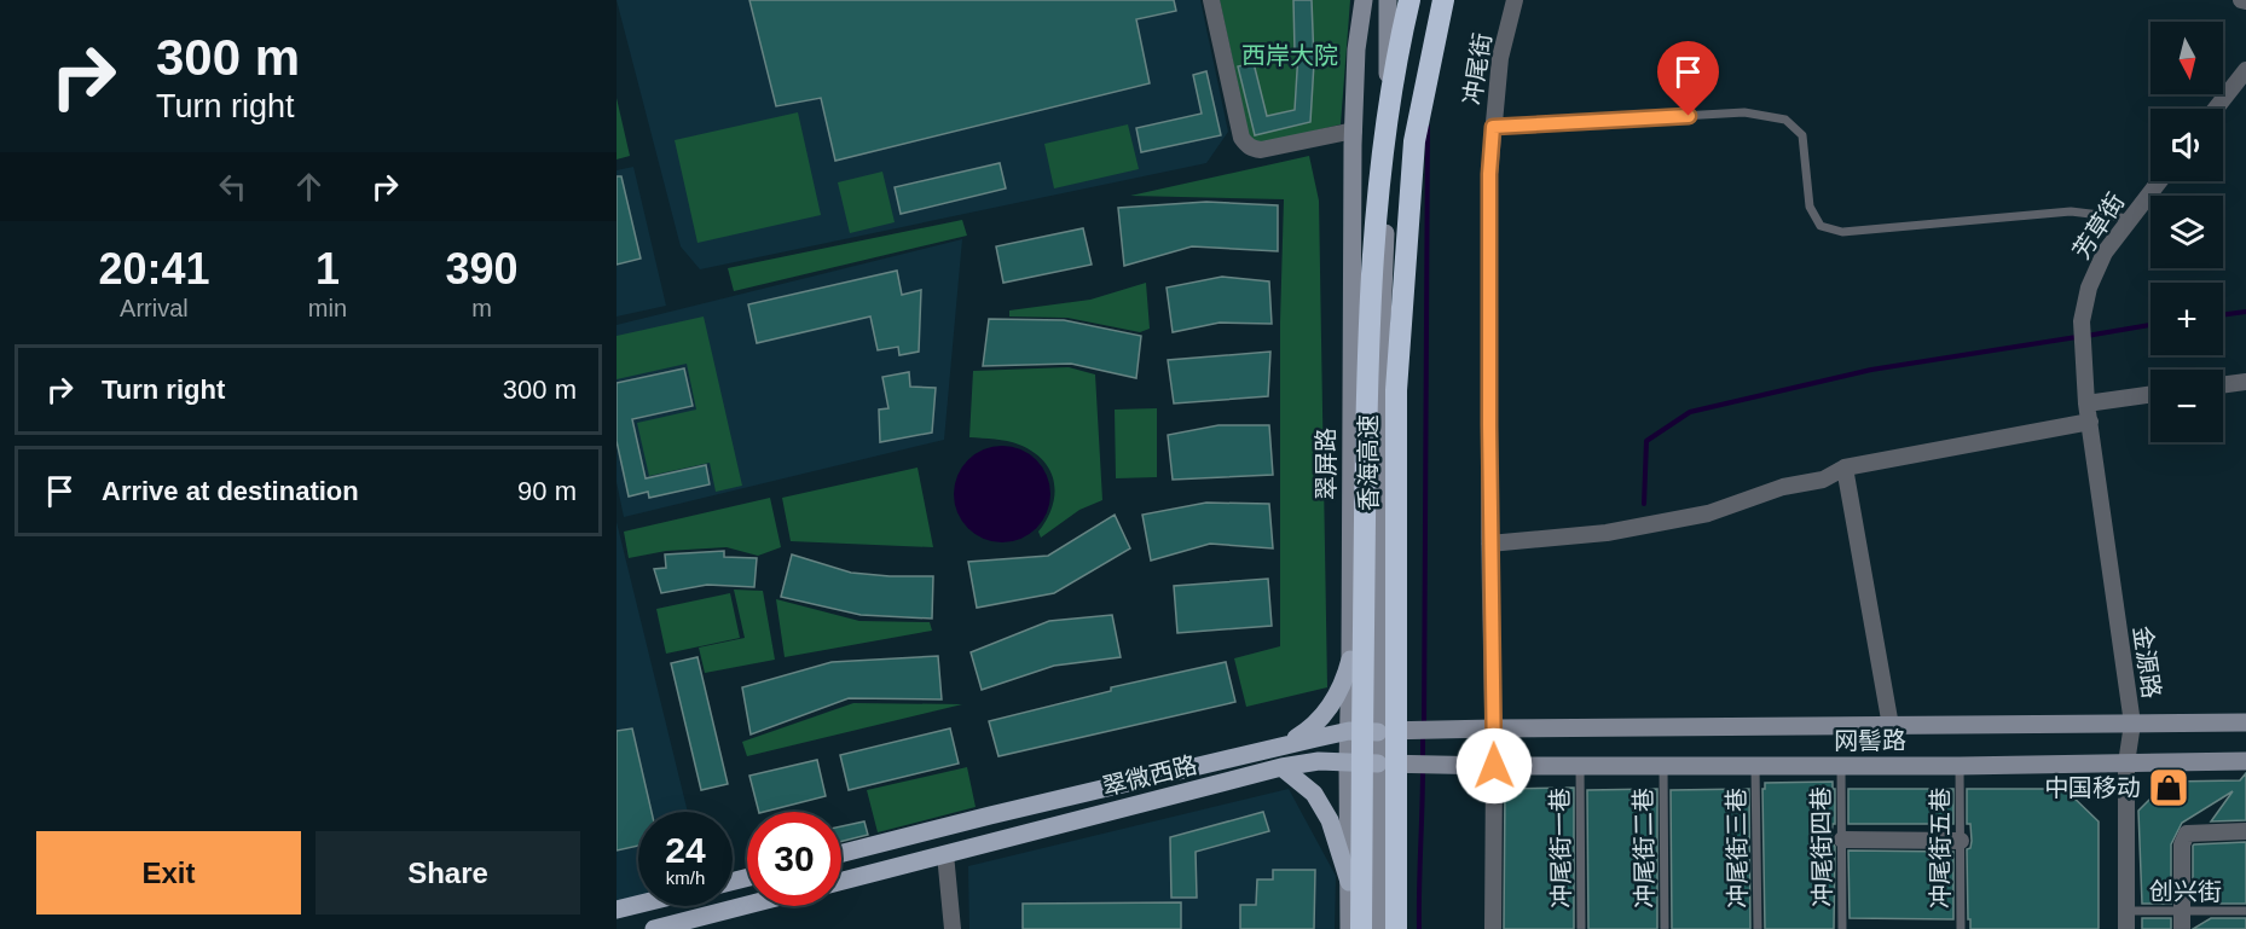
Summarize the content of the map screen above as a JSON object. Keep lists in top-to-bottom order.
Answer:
{
  "streets": {
    "highway": ["香海高速"],
    "main road": ["翠屏路", "网髻路", "翠微西路"],
    "street": ["冲尾街", "芳草街", "金源路"],
    "lane": [
      "冲尾街四巷",
      "冲尾街一巷",
      "冲尾街二巷",
      "冲尾街三巷",
      "冲尾街五巷",
      "创兴街"
    ]
  },
  "crossings": [
    ["冲尾街", "网髻路"],
    ["冲尾街", "翠微西路"],
    ["芳草街", "金源路"],
    ["翠屏路", "翠微西路"],
    ["金源路", "网髻路"],
    ["金源路", "翠微西路"],
    ["金源路", "创兴街"],
    ["网髻路", "翠微西路"],
    ["网髻路", "冲尾街四巷"],
    ["网髻路", "冲尾街一巷"],
    ["网髻路", "冲尾街二巷"],
    ["网髻路", "冲尾街三巷"],
    ["网髻路", "冲尾街五巷"]
  ],
  "parks": ["西岸大院"],
  "places": {
    "shop": ["中国移动"]
  },
  "north": "bottom",
  "page": {
    "turn": ["300 m", "Turn right"],
    "map_buttons": ["+", "−"],
    "eta": [
      "20:41",
      "Arrival",
      "1",
      "min",
      "390",
      "m"
    ],
    "list": [
      {
        "name": "Turn right",
        "value": "300 m"
      },
      {
        "name": "Arrive at destination",
        "value": "90 m"
      }
    ],
    "speed": "24 km/h",
    "limit": "30",
    "buttons": ["Exit", "Share"]
  }
}
